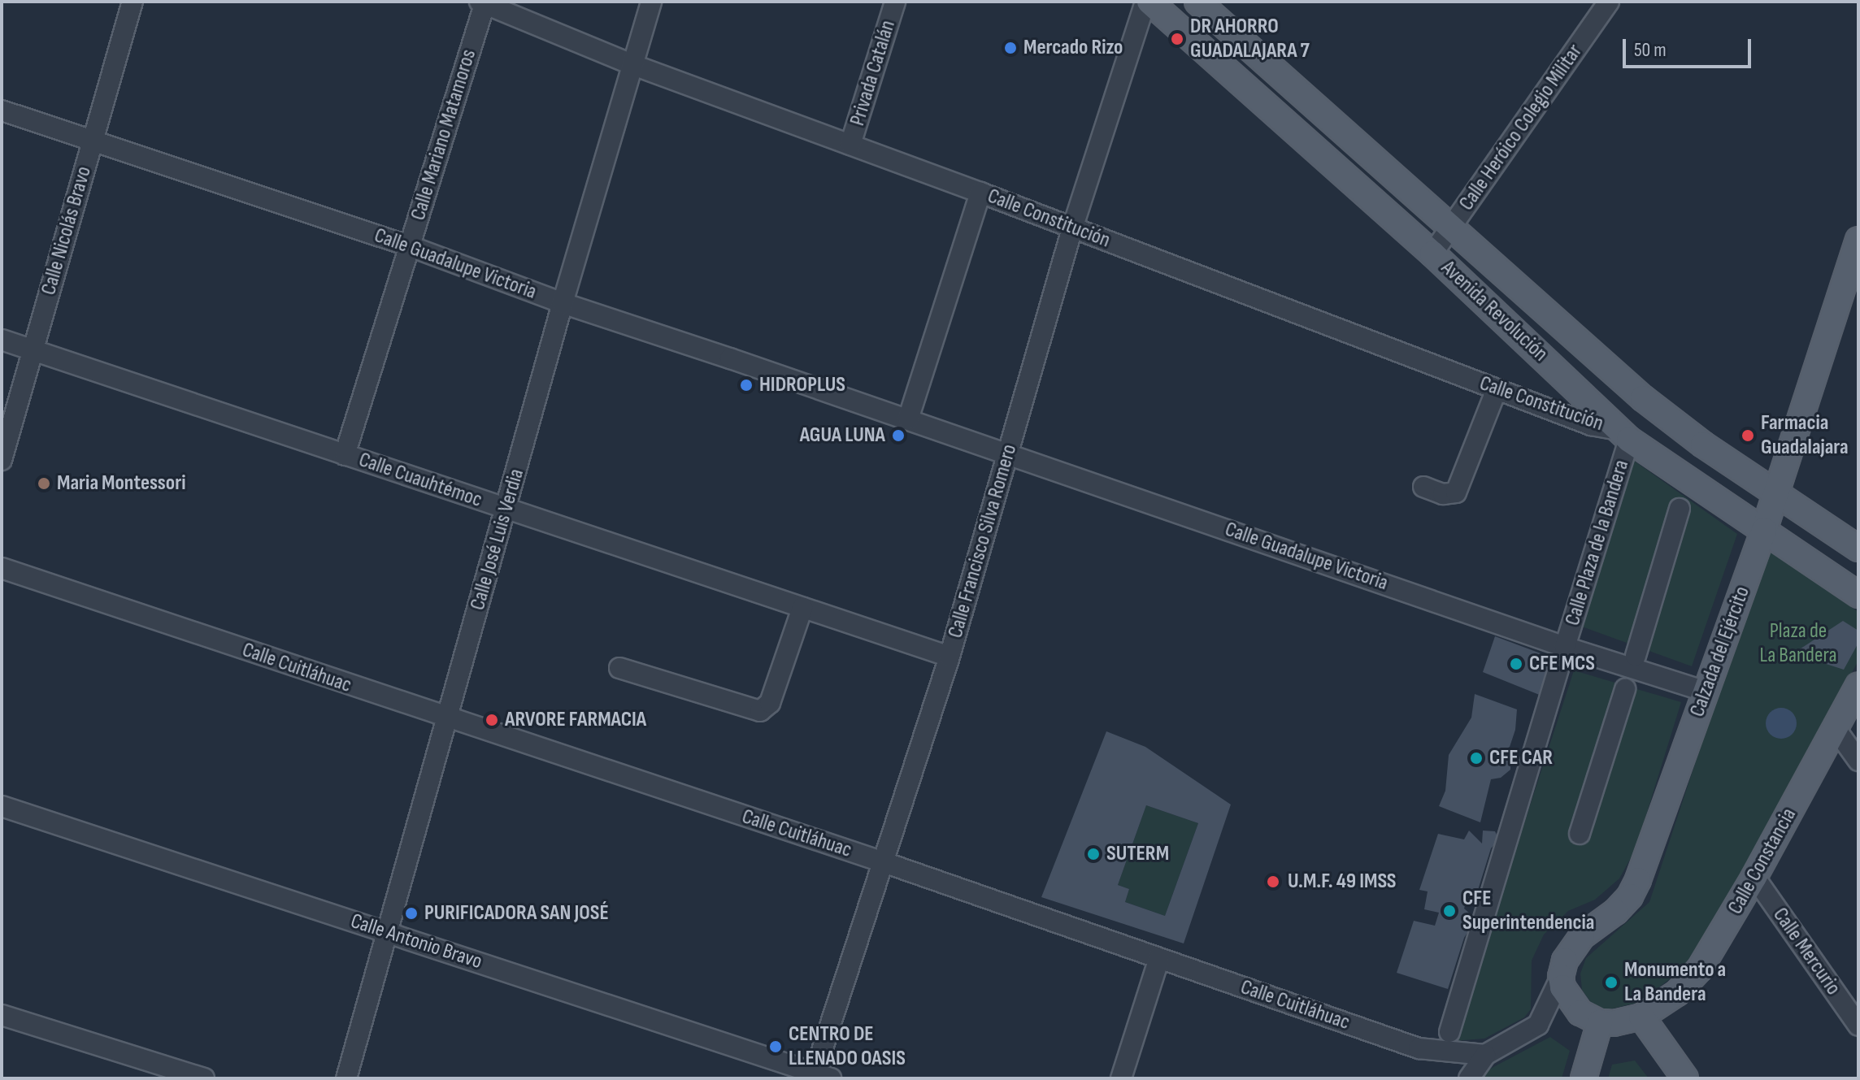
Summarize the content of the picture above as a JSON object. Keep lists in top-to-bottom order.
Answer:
{
  "streets": {
    "main road": ["Avenida Revolución", "Calzada del Ejército", "Calle Constancia"],
    "street": [
      "Privada Catalán",
      "Calle Heróico Colegio Militar",
      "Calle Mariano Matamoros",
      "Calle Constitución",
      "Calle Nicolás Bravo",
      "Calle Guadalupe Victoria",
      "Calle Cuauhtémoc",
      "Calle José Luis Verdia",
      "Calle Francisco Silva Romero",
      "Calle Plaza de la Bandera",
      "Calle Cuitláhuac",
      "Calle Antonio Bravo",
      "Calle Mercurio"
    ]
  },
  "crossings": [
    ["Privada Catalán", "Calle Constitución"],
    ["Calle Heróico Colegio Militar", "Avenida Revolución"],
    ["Calle Mariano Matamoros", "Calle Constitución"],
    ["Calle Mariano Matamoros", "Calle Guadalupe Victoria"],
    ["Calle Mariano Matamoros", "Calle Cuauhtémoc"],
    ["Calle Constitución", "Avenida Revolución"],
    ["Calle Constitución", "Calle José Luis Verdia"],
    ["Calle Constitución", "Calle Francisco Silva Romero"],
    ["Calle Constitución", "Calle Plaza de la Bandera"],
    ["Calle Nicolás Bravo", "Calle Guadalupe Victoria"],
    ["Calle Nicolás Bravo", "Calle Cuauhtémoc"],
    ["Calle Guadalupe Victoria", "Calle José Luis Verdia"],
    ["Calle Guadalupe Victoria", "Calle Francisco Silva Romero"],
    ["Calle Guadalupe Victoria", "Calle Plaza de la Bandera"],
    ["Calle Guadalupe Victoria", "Calzada del Ejército"],
    ["Avenida Revolución", "Calle Francisco Silva Romero"],
    ["Avenida Revolución", "Calle Plaza de la Bandera"],
    ["Avenida Revolución", "Calzada del Ejército"],
    ["Calle Cuauhtémoc", "Calle José Luis Verdia"],
    ["Calle Cuauhtémoc", "Calle Francisco Silva Romero"],
    ["Calle José Luis Verdia", "Calle Cuitláhuac"],
    ["Calle José Luis Verdia", "Calle Antonio Bravo"],
    ["Calle Francisco Silva Romero", "Calle Cuitláhuac"],
    ["Calle Francisco Silva Romero", "Calle Antonio Bravo"],
    ["Calle Constancia", "Calle Mercurio"]
  ],
  "parks": ["Plaza de La Bandera"],
  "places": [
    "DR AHORRO GUADALAJARA 7",
    "Mercado Rizo",
    "HIDROPLUS",
    "AGUA LUNA",
    "Farmacia Guadalajara",
    "Maria Montessori",
    "CFE MCS",
    "ARVORE FARMACIA",
    "CFE CAR",
    "SUTERM",
    "U.M.F. 49 IMSS",
    "CFE Superintendencia",
    "PURIFICADORA SAN JOSÉ",
    "Monumento a La Bandera",
    "CENTRO DE LLENADO OASIS"
  ],
  "scale_bar": "50 m"
}
